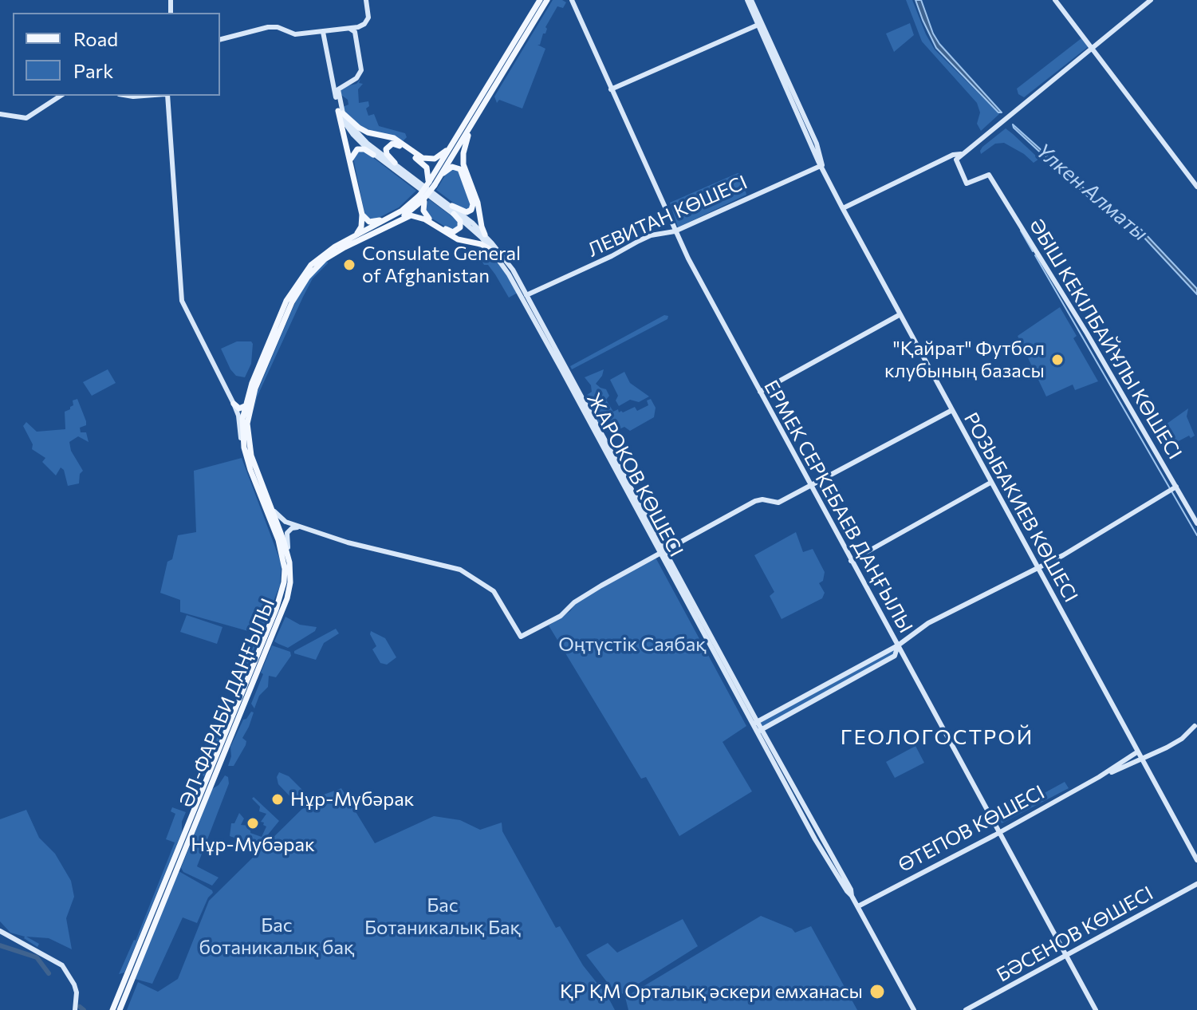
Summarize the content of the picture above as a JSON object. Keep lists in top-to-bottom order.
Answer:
{
  "streets": {
    "main road": ["ӘЛ-ФАРАБИ ДАҢҒЫЛЫ"],
    "street": [
      "ЛЕВИТАН КӨШЕСІ",
      "ӘБІШ КЕКІЛБАЙҰЛЫ КӨШЕСІ",
      "ЖАРОКОВ КӨШЕСІ",
      "ЕРМЕК СЕРКЕБАЕВ ДАҢҒЫЛЫ",
      "РОЗЫБАКИЕВ КӨШЕСІ",
      "ӨТЕПОВ КӨШЕСІ",
      "БӘСЕНОВ КӨШЕСІ"
    ]
  },
  "crossings": [
    ["ЛЕВИТАН КӨШЕСІ", "ЖАРОКОВ КӨШЕСІ"],
    ["ЛЕВИТАН КӨШЕСІ", "ЕРМЕК СЕРКЕБАЕВ ДАҢҒЫЛЫ"],
    ["ЛЕВИТАН КӨШЕСІ", "РОЗЫБАКИЕВ КӨШЕСІ"],
    ["ЖАРОКОВ КӨШЕСІ", "ӨТЕПОВ КӨШЕСІ"],
    ["ЕРМЕК СЕРКЕБАЕВ ДАҢҒЫЛЫ", "ӨТЕПОВ КӨШЕСІ"],
    ["ЕРМЕК СЕРКЕБАЕВ ДАҢҒЫЛЫ", "БӘСЕНОВ КӨШЕСІ"],
    ["РОЗЫБАКИЕВ КӨШЕСІ", "ӨТЕПОВ КӨШЕСІ"]
  ],
  "districts": ["ГЕОЛОГОСТРОЙ"],
  "water": ["Үлкен Алматы"],
  "parks": ["Оңтүстік Саябақ", "Бас Ботаникалық Бақ", "Бас ботаникалық бақ"],
  "places": [
    "Consulate General of Afghanistan",
    "\"Қайрат\" Футбол клубының базасы",
    "Нұр-Мүбәрак",
    "Нұр-Мубәрак",
    "ҚР ҚМ Орталық әскери емханасы"
  ],
  "legend": ["Road", "Park"]
}
